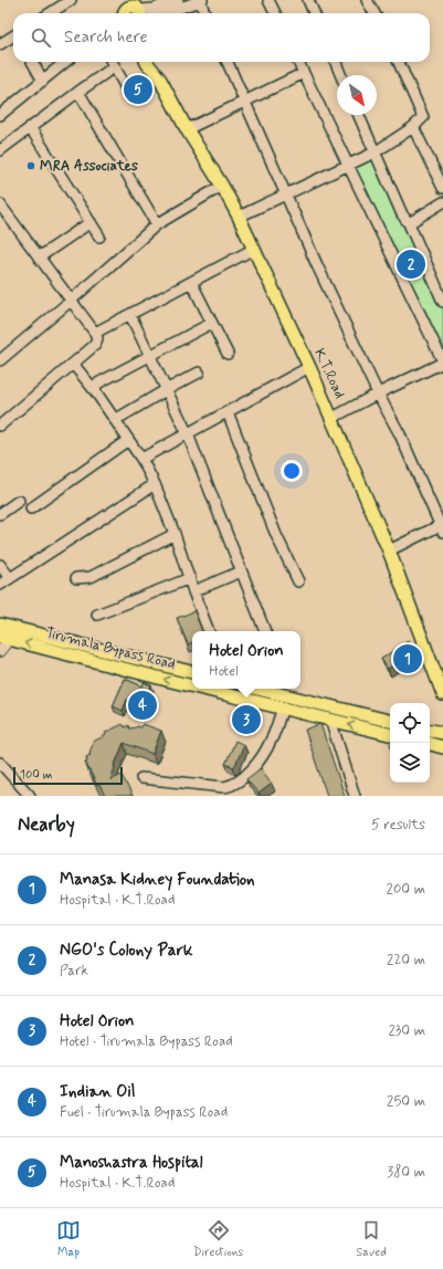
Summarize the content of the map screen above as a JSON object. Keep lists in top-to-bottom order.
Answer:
{
  "streets": {
    "main road": ["K.T.Road", "Tirumala Bypass Road"]
  },
  "places": ["MRA Associates"],
  "scale_bar": "100 m",
  "north": "bottom right",
  "page": {
    "search": "Search here",
    "pins": [
      "5",
      "2",
      "1",
      "4",
      "3"
    ],
    "popup": ["Hotel Orion", "Hotel"],
    "scale": "100 m",
    "heading": ["Nearby", "5 results"],
    "list": [
      {
        "mark": "1",
        "name": "Manasa Kidney Foundation",
        "note": "Hospital · K.T.Road",
        "value": "200 m"
      },
      {
        "mark": "2",
        "name": "NGO's Colony Park",
        "note": "Park",
        "value": "220 m"
      },
      {
        "mark": "3",
        "name": "Hotel Orion",
        "note": "Hotel · Tirumala Bypass Road",
        "value": "230 m"
      },
      {
        "mark": "4",
        "name": "Indian Oil",
        "note": "Fuel · Tirumala Bypass Road",
        "value": "250 m"
      },
      {
        "mark": "5",
        "name": "Manoshastra Hospital",
        "note": "Hospital · K.T.Road",
        "value": "380 m"
      }
    ],
    "nav": ["Map", "Directions", "Saved"]
  }
}
